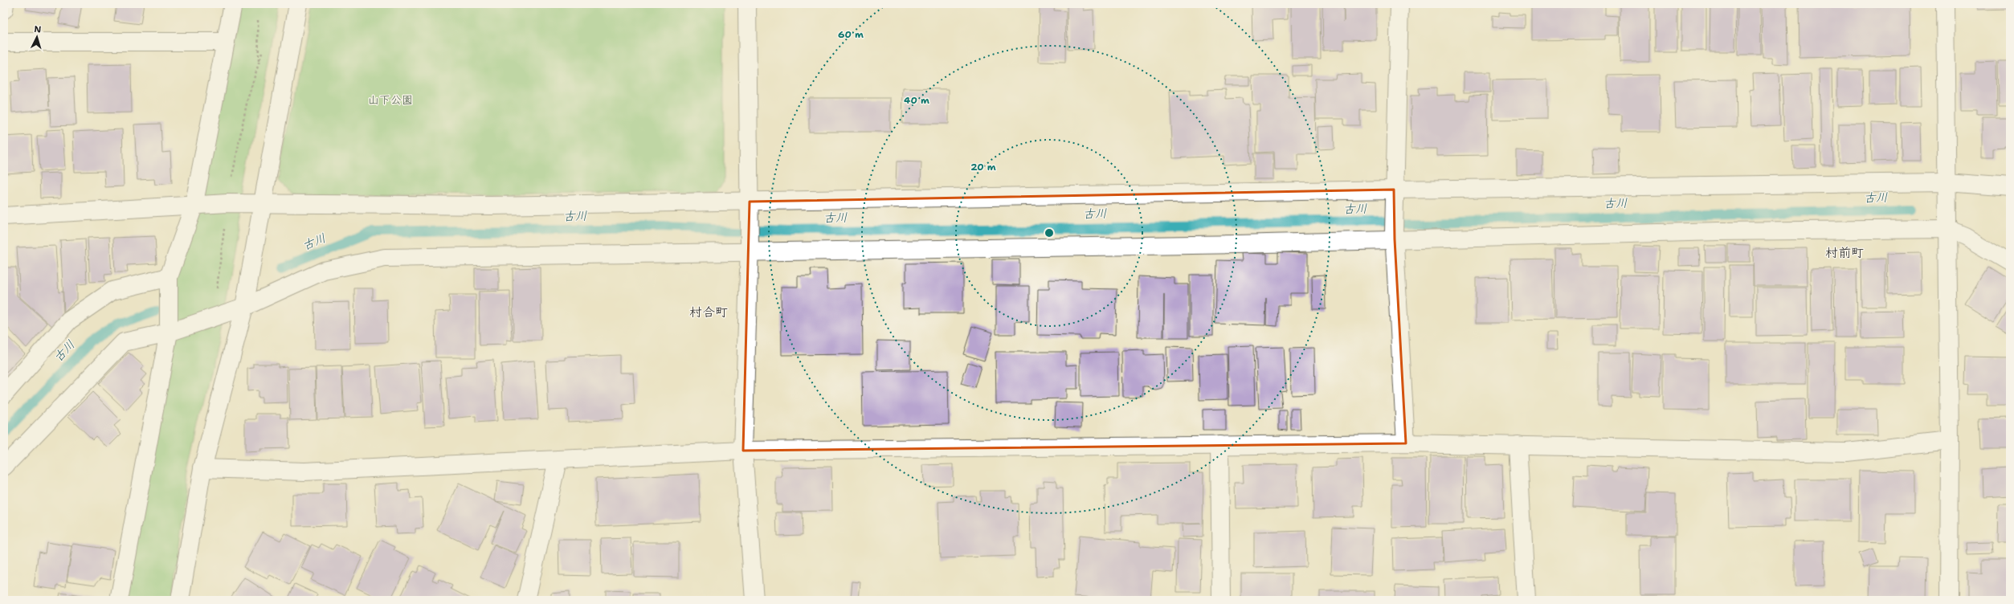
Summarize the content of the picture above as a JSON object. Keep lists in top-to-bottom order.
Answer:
{
  "districts": ["村前町", "村合町"],
  "water": ["古川"],
  "parks": ["山下公園"],
  "north": "top",
  "rings": ["60 m", "40 m", "20 m"]
}
